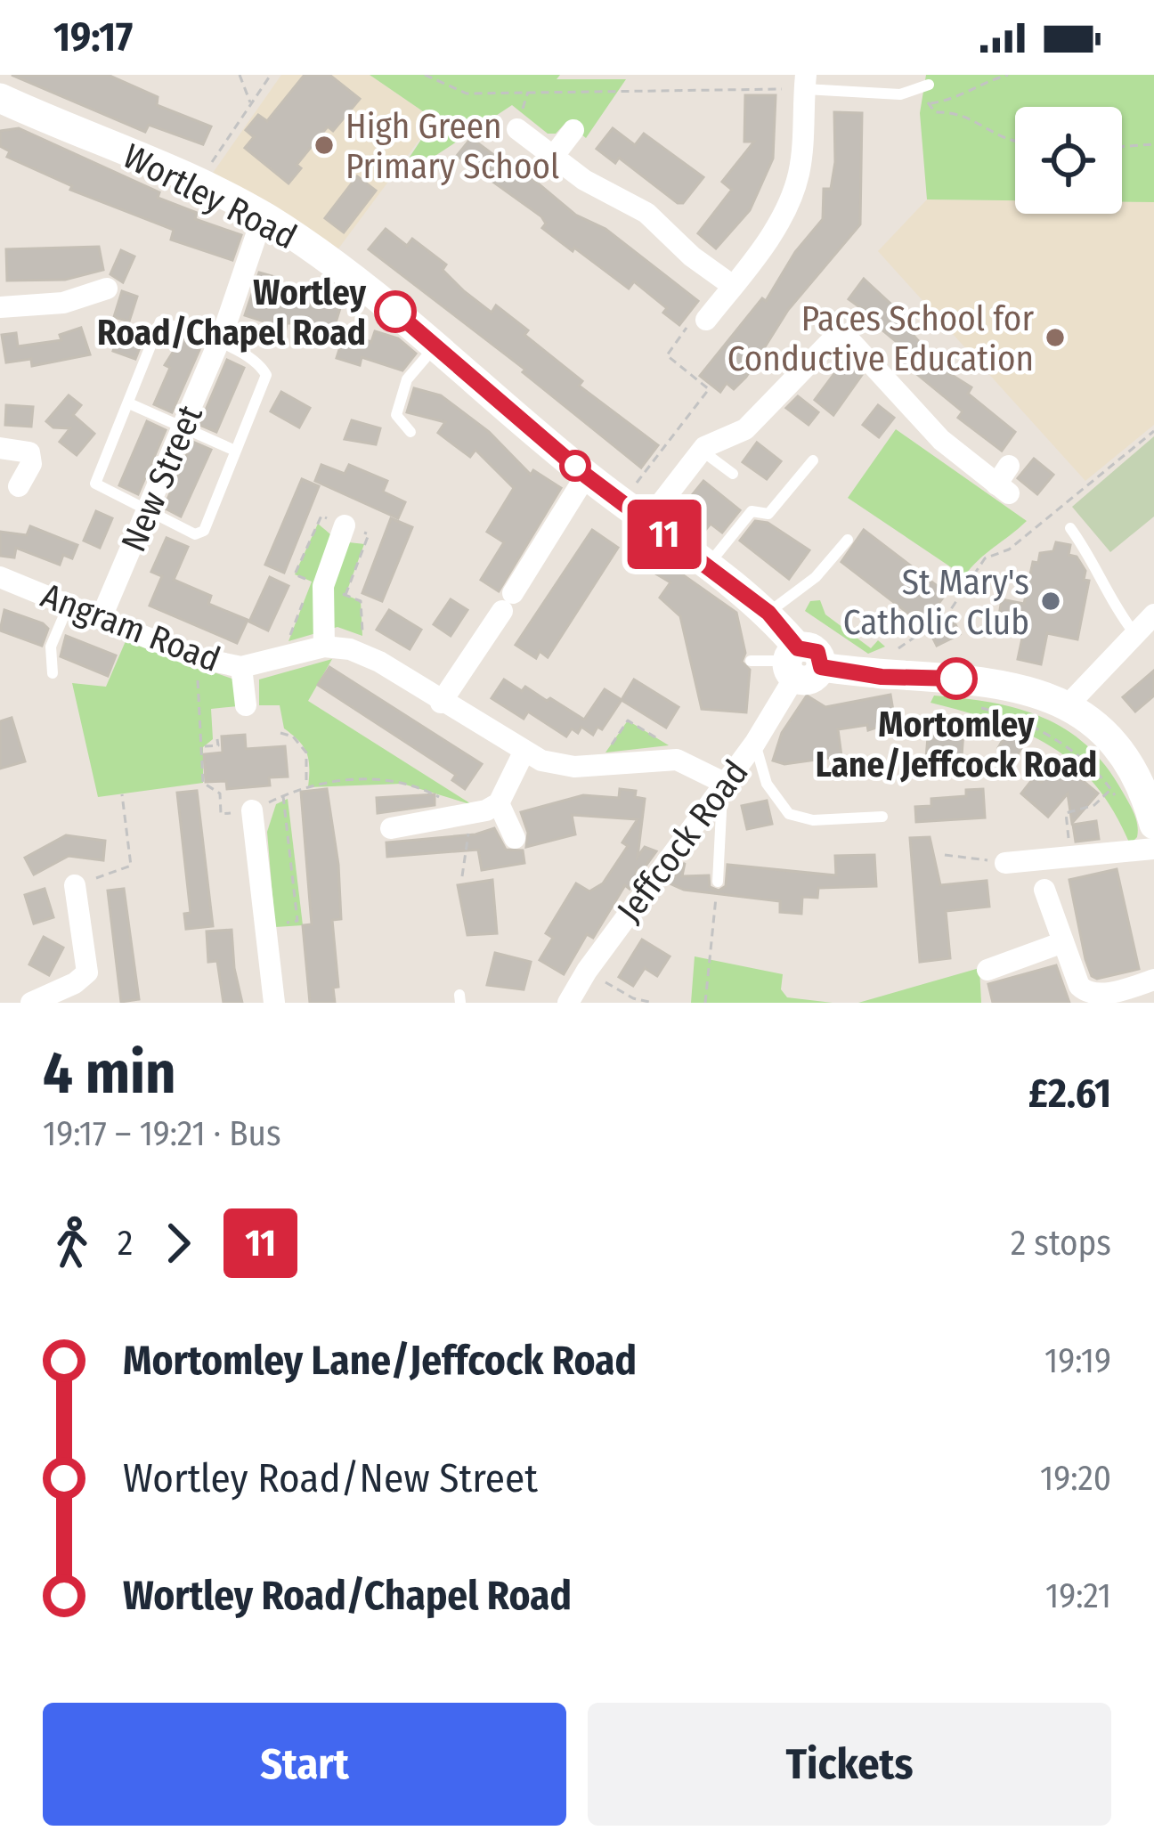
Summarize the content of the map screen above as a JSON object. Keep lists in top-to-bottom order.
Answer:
{
  "streets": {
    "street": [
      "Wortley Road",
      "New Street",
      "Angram Road",
      "Jeffcock Road"
    ]
  },
  "crossings": [
    ["Wortley Road", "New Street"],
    ["Wortley Road", "Jeffcock Road"],
    ["New Street", "Angram Road"]
  ],
  "places": [
    "High Green Primary School",
    "Wortley Road/Chapel Road",
    "Paces School for Conductive Education",
    "St Mary's Catholic Club",
    "Mortomley Lane/Jeffcock Road"
  ],
  "lines": ["bus line 11"],
  "page": {
    "status": "19:17",
    "on_map": "11",
    "heading": ["4 min", "19:17 – 19:21 · Bus", "£2.61"],
    "legs": ["2", "11", "2 stops"],
    "list": [
      {
        "name": "Mortomley Lane/Jeffcock Road",
        "value": "19:19"
      },
      {
        "name": "Wortley Road/New Street",
        "value": "19:20"
      },
      {
        "name": "Wortley Road/Chapel Road",
        "value": "19:21"
      }
    ],
    "buttons": ["Start", "Tickets"]
  }
}
